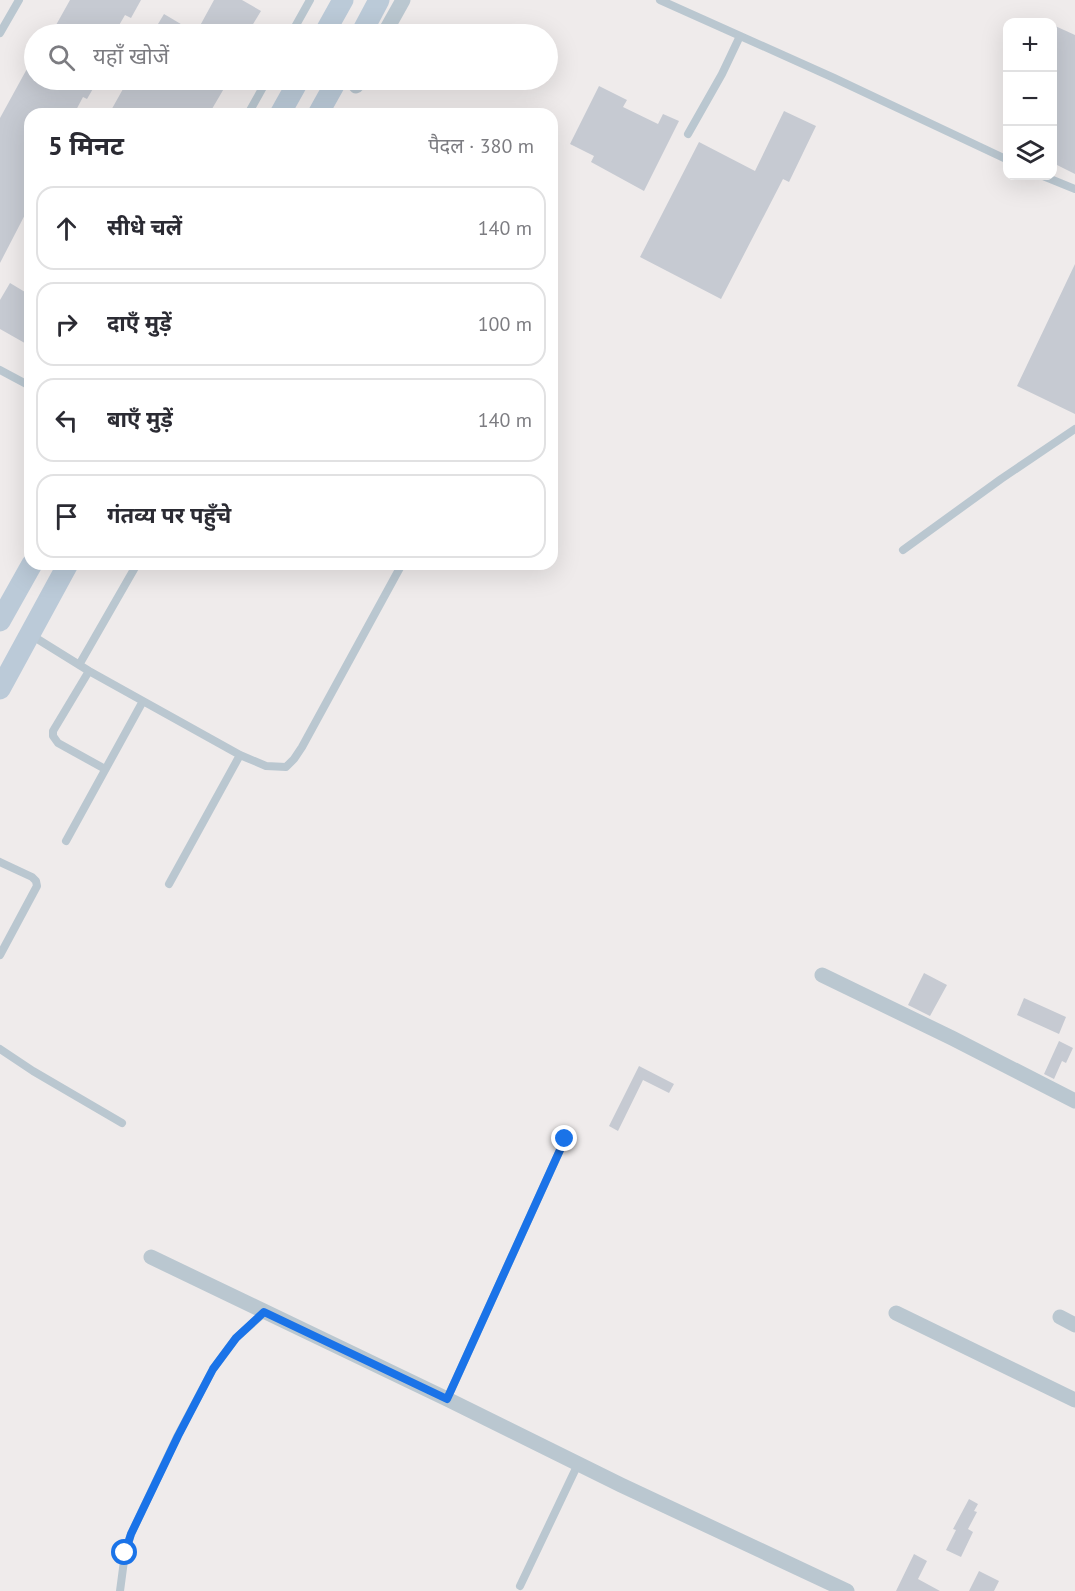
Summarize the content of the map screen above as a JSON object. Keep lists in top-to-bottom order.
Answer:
{
  "page": {
    "map_buttons": ["+", "−"],
    "search": "यहाँ खोजें",
    "heading": ["5 मिनट", "पैदल · 380 m"],
    "list": [
      ["सीधे चलें", "140 m"],
      ["दाएँ मुड़ें", "100 m"],
      ["बाएँ मुड़ें", "140 m"],
      "गंतव्य पर पहुँचे"
    ]
  }
}
